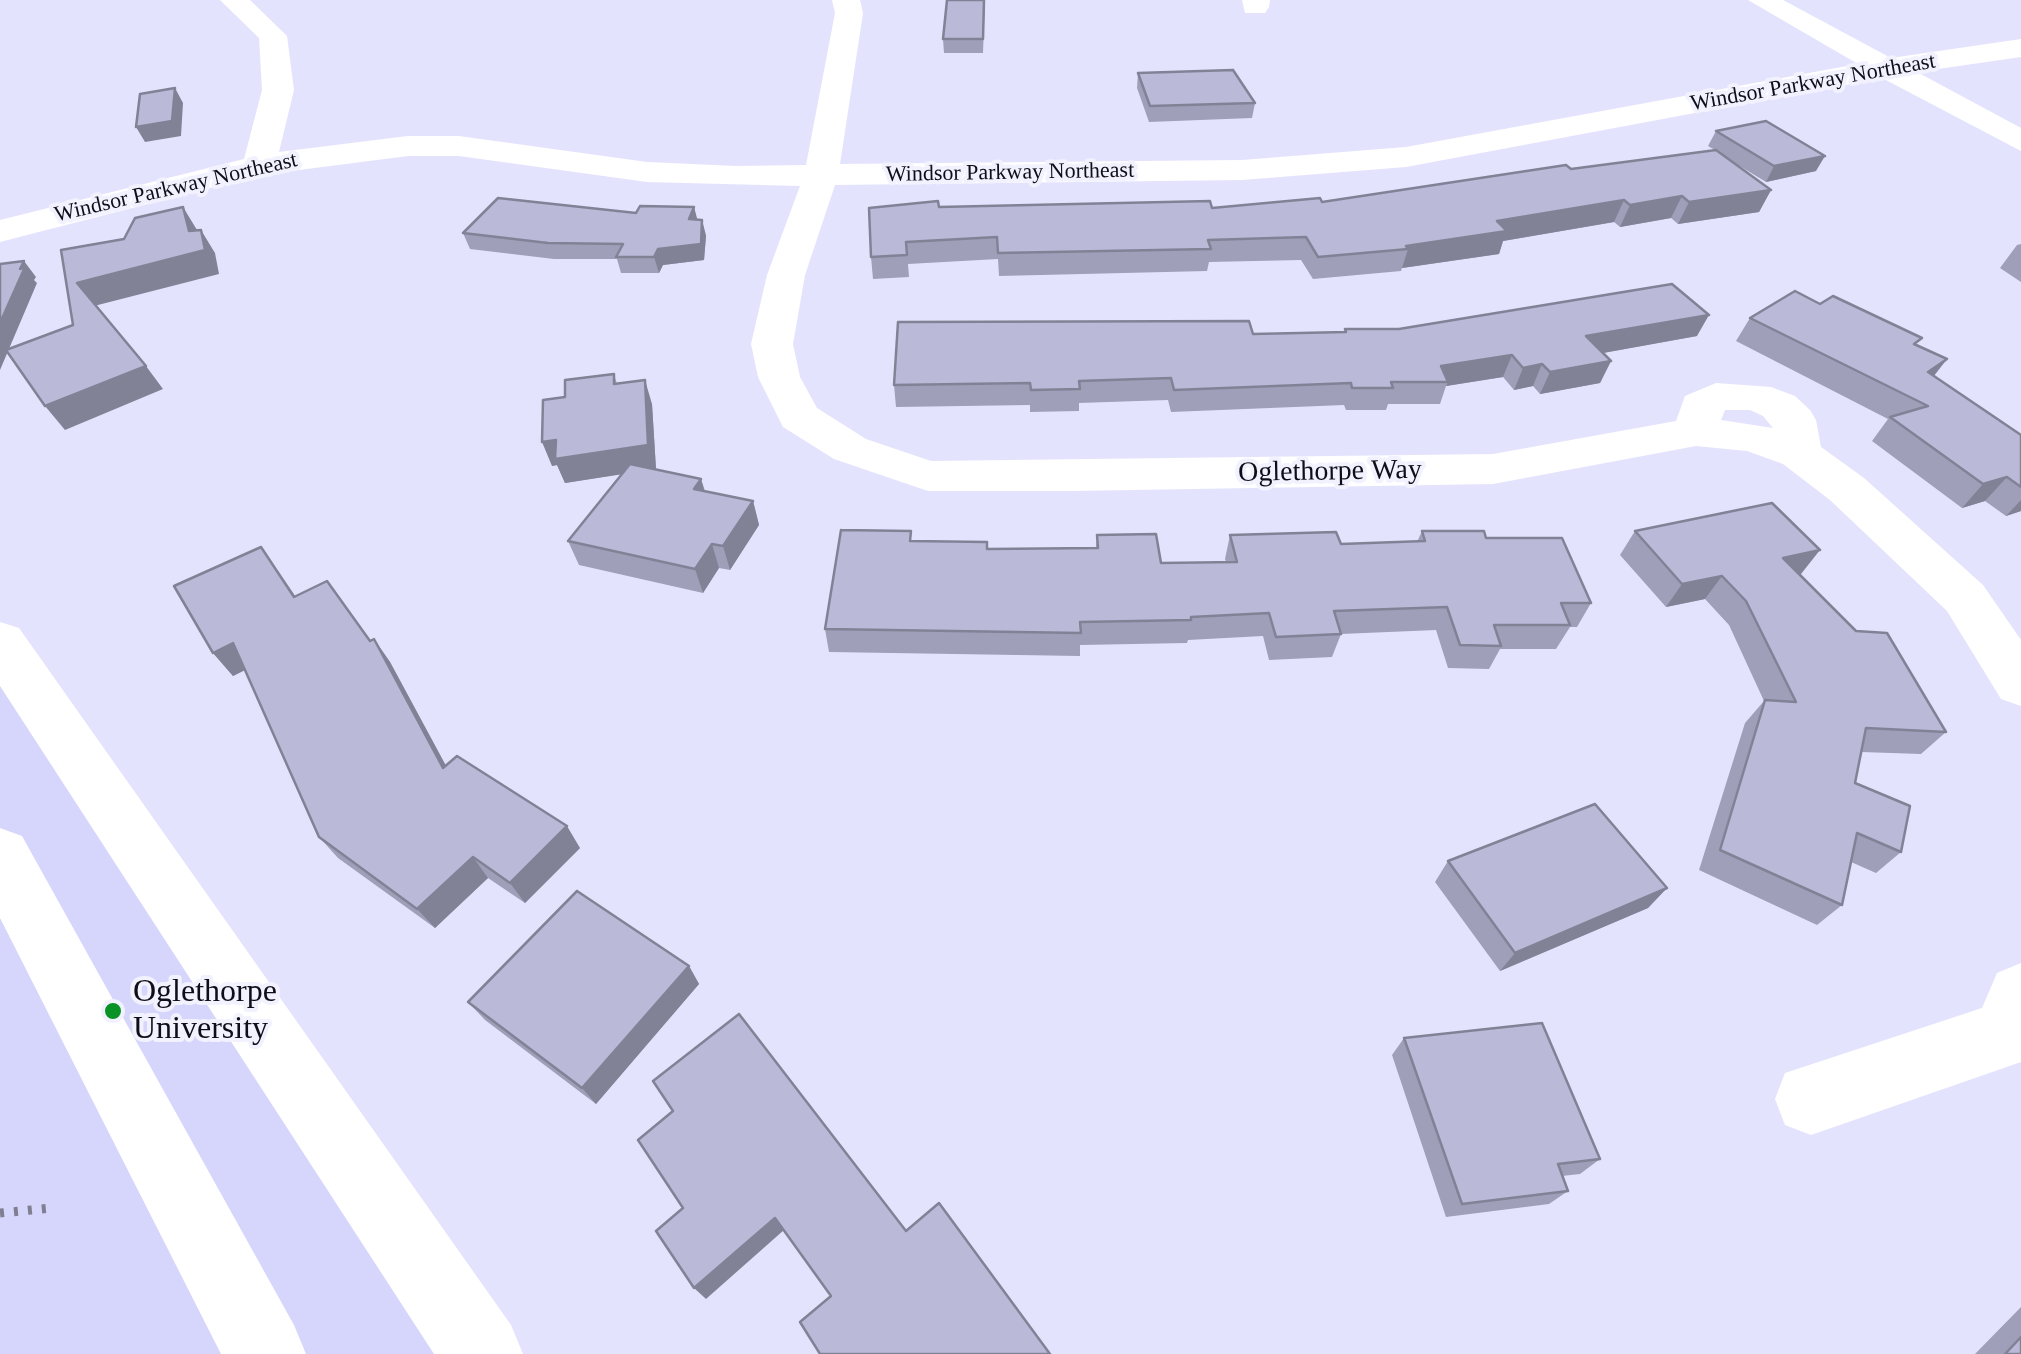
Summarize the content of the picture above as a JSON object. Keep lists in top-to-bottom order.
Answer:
{
  "streets": {
    "street": ["Windsor Parkway Northeast", "Oglethorpe Way"]
  },
  "crossings": [
    ["Windsor Parkway Northeast", "Oglethorpe Way"]
  ],
  "places": ["Oglethorpe University"]
}
